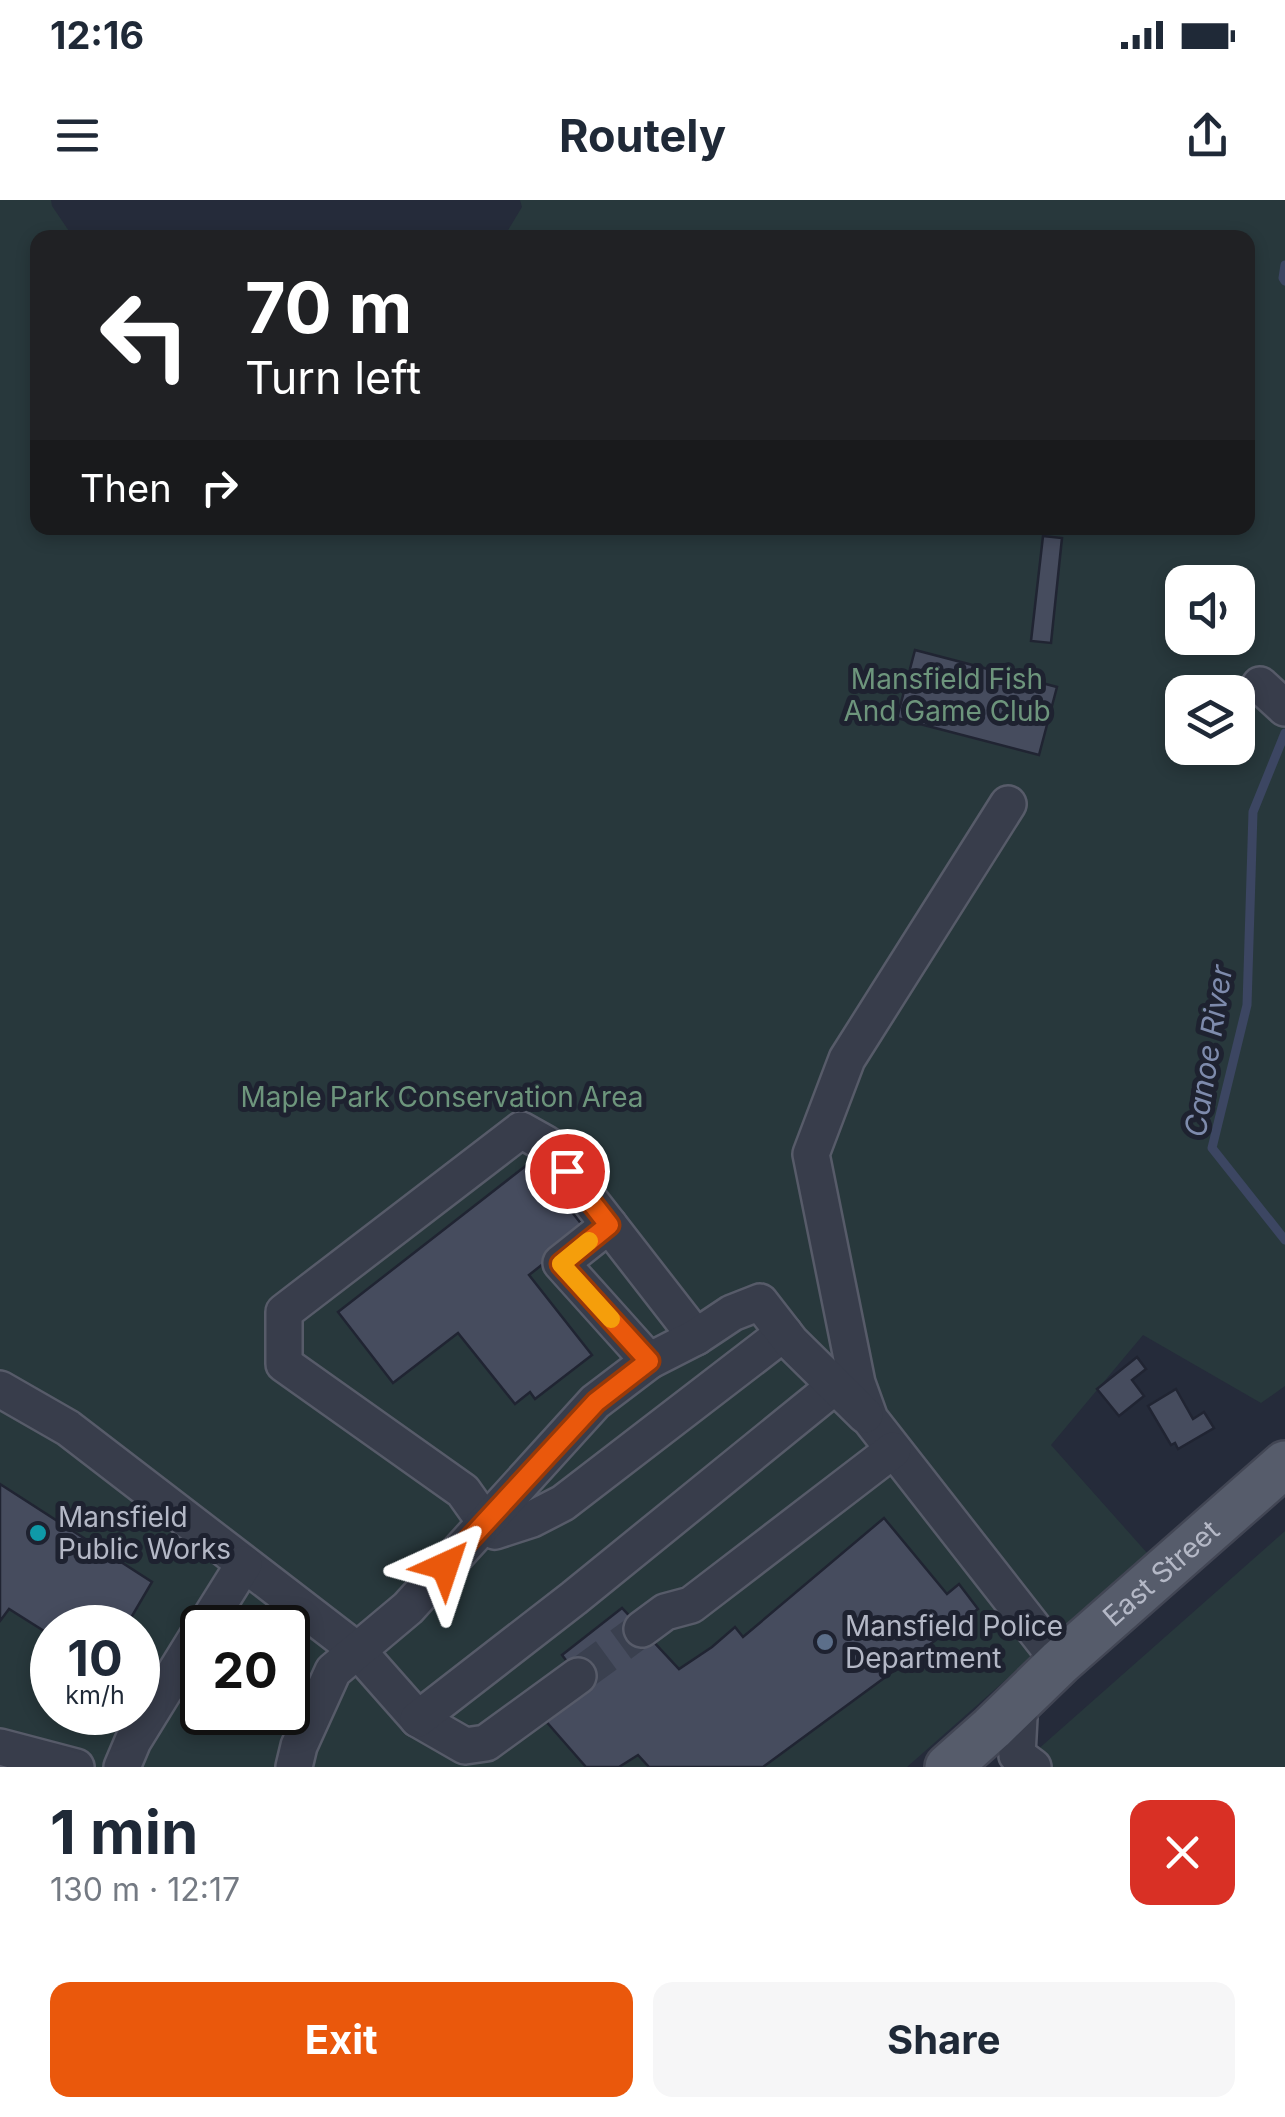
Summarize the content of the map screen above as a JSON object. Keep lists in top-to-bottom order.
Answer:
{
  "streets": {
    "main road": ["East Street"]
  },
  "water": ["Canoe River"],
  "parks": ["Mansfield Fish And Game Club", "Maple Park Conservation Area"],
  "places": ["Mansfield Public Works", "Mansfield Police Department"],
  "page": {
    "status": "12:16",
    "header": "Routely",
    "turn": ["70 m", "Turn left"],
    "then": "Then",
    "speed": "10 km/h",
    "limit": "20",
    "heading": ["1 min", "130 m · 12:17"],
    "buttons": ["Exit", "Share"]
  }
}
